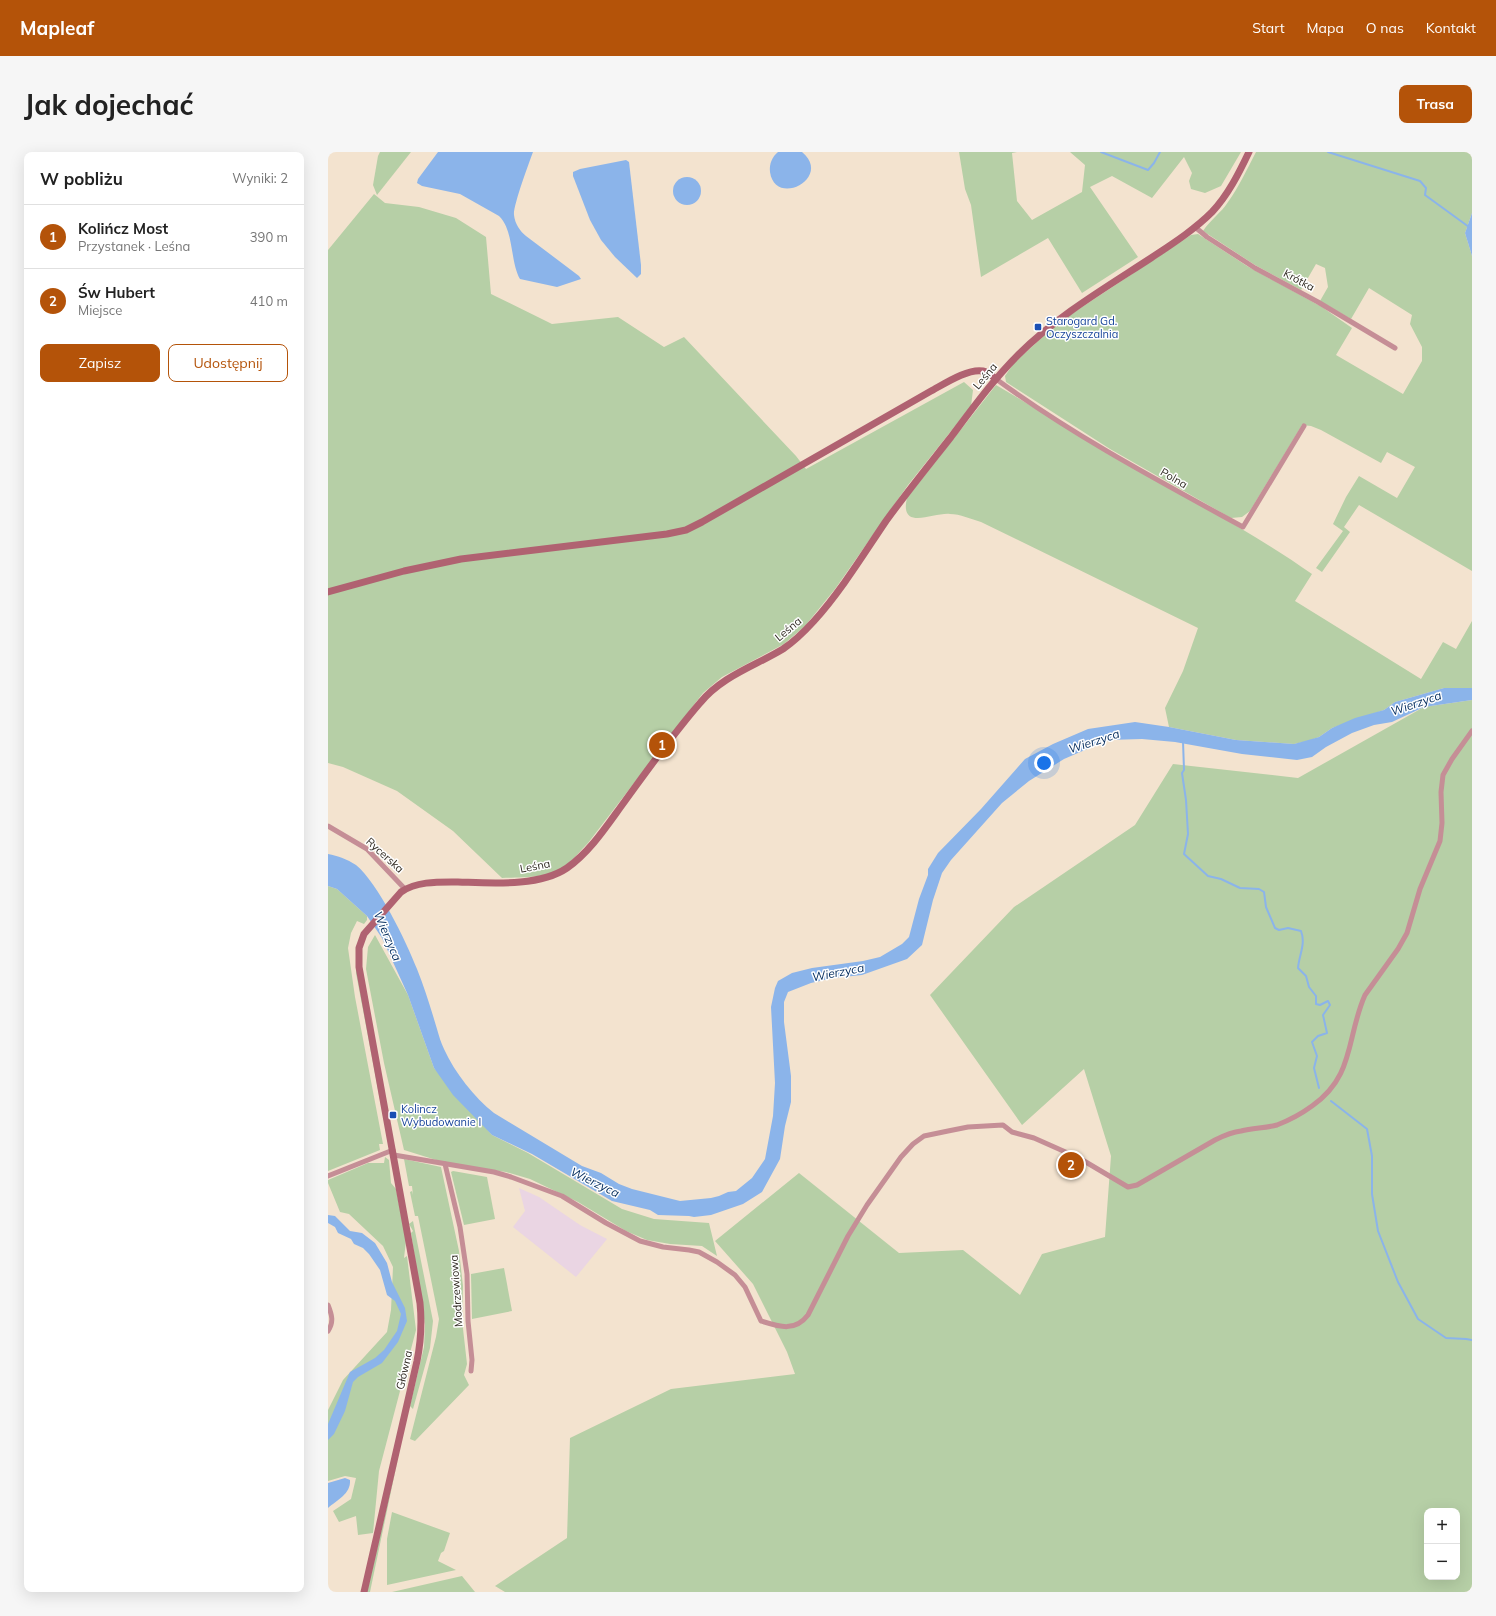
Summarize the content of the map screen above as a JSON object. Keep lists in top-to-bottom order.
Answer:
{
  "streets": {
    "street": [
      "Krótka",
      "Leśna",
      "Polna",
      "Rycerska",
      "Modrzewiowa",
      "Główna"
    ]
  },
  "crossings": [
    ["Krótka", "Leśna"],
    ["Leśna", "Polna"],
    ["Leśna", "Rycerska"],
    ["Leśna", "Główna"],
    ["Rycerska", "Główna"]
  ],
  "water": ["Wierzyca"],
  "places": {
    "transit": ["Starogard Gd. Oczyszczalnia", "Kolincz Wybudowanie I"]
  },
  "page": {
    "header": "Mapleaf",
    "nav": [
      "Start",
      "Mapa",
      "O nas",
      "Kontakt"
    ],
    "buttons": [
      "Trasa",
      ["Zapisz", "Udostępnij"]
    ],
    "title": "Jak dojechać",
    "heading": ["W pobliżu", "Wyniki: 2"],
    "list": [
      {
        "mark": "1",
        "name": "Kolińcz Most",
        "note": "Przystanek · Leśna",
        "value": "390 m"
      },
      {
        "mark": "2",
        "name": "Św Hubert",
        "note": "Miejsce",
        "value": "410 m"
      }
    ],
    "pins": ["1", "2"],
    "map_buttons": ["+", "−"]
  }
}
